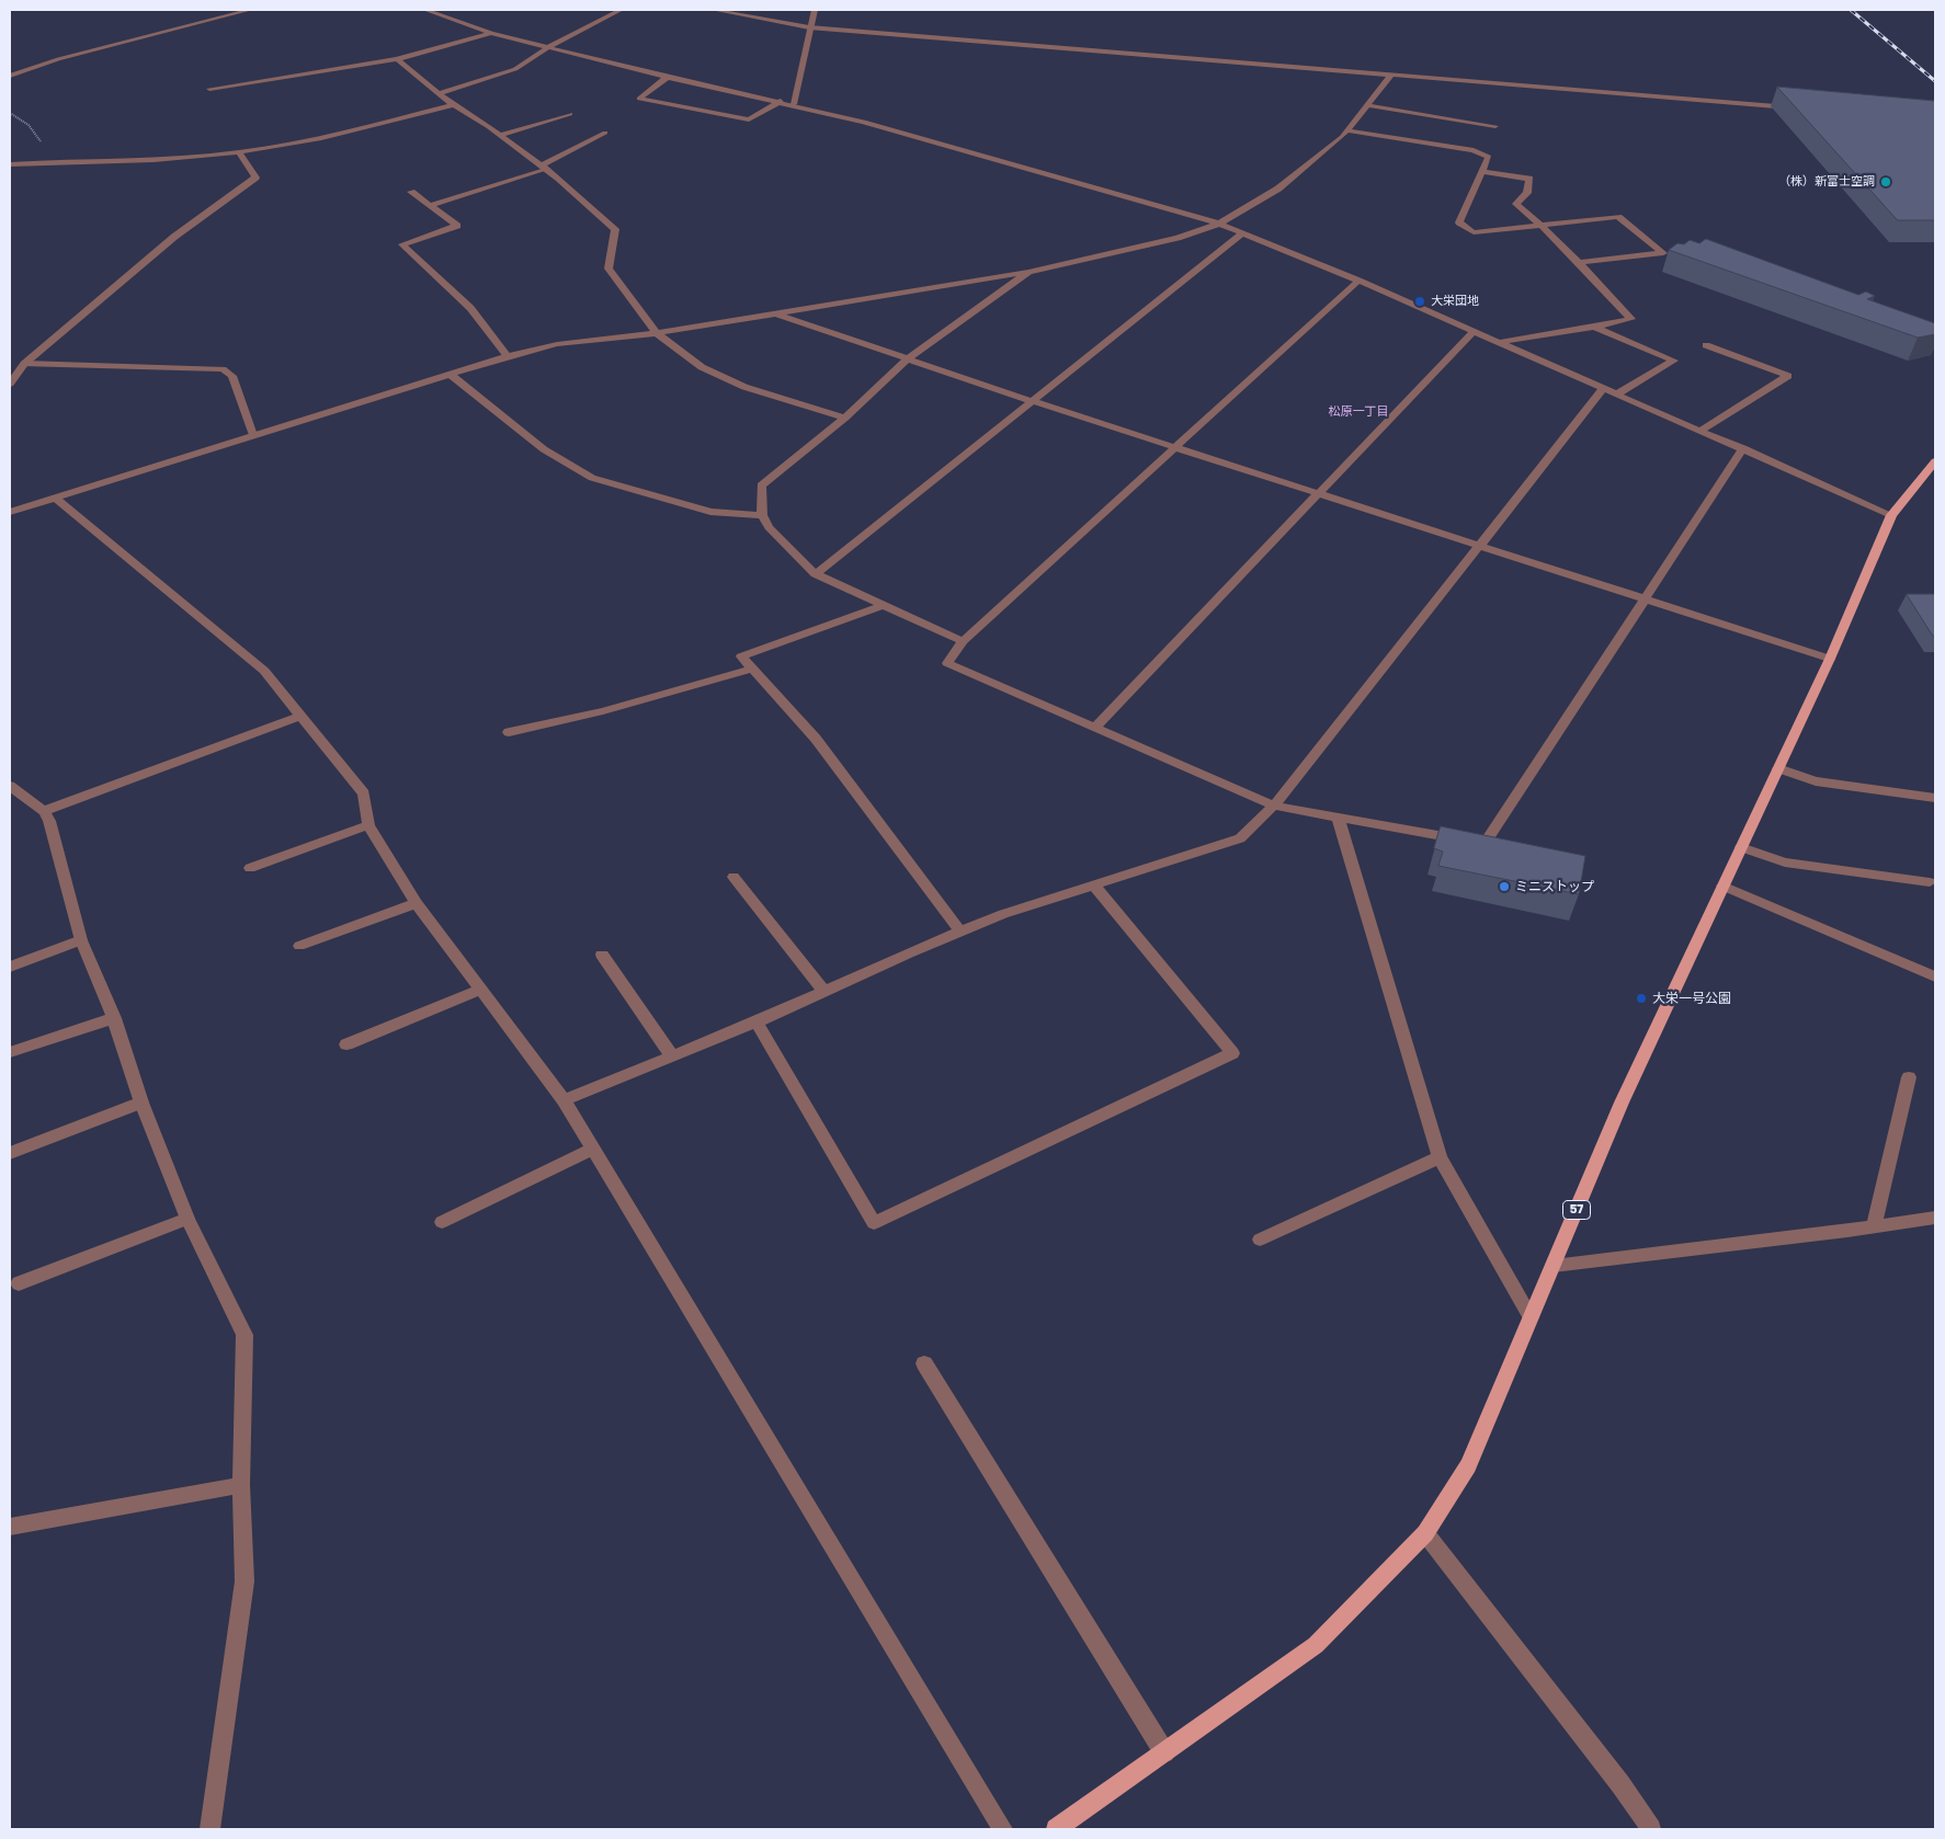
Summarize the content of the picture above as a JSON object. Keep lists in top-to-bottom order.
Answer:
{
  "streets": {
    "main road": ["57"]
  },
  "districts": ["松原一丁目"],
  "places": [
    "（株）新富士空調",
    "大栄団地",
    "ミニストップ",
    "大栄一号公園"
  ]
}
